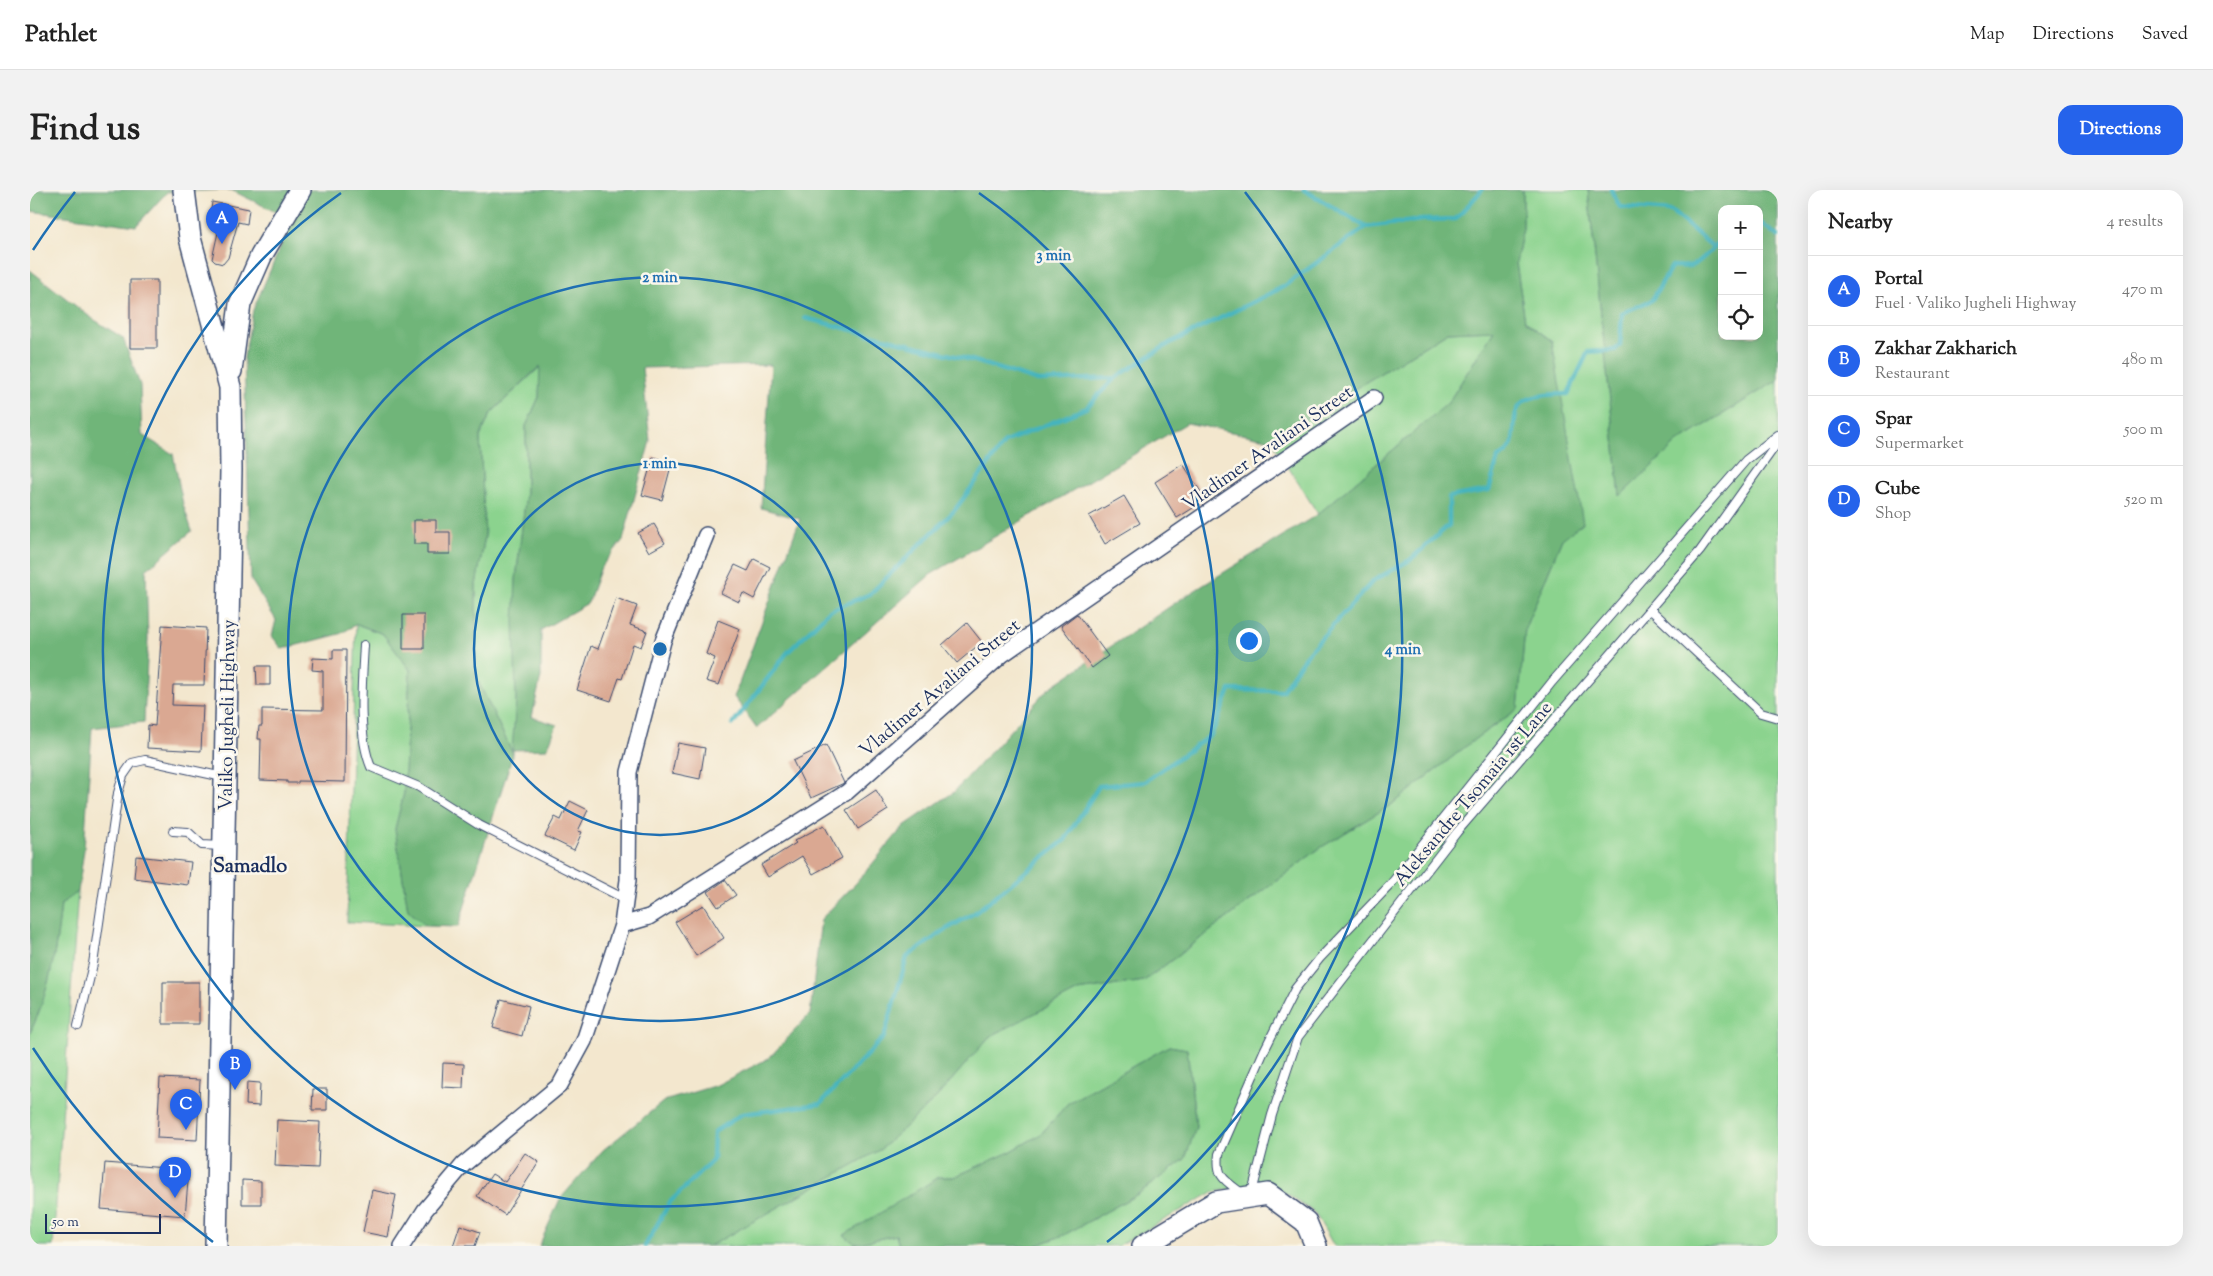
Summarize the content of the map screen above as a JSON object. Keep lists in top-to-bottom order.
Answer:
{
  "streets": {
    "main road": ["Valiko Jugheli Highway"],
    "street": ["Vladimer Avaliani Street"],
    "lane": ["Aleksandre Tsomaia 1st Lane"]
  },
  "districts": ["Samadlo"],
  "scale_bar": "50 m",
  "page": {
    "header": "Pathlet",
    "nav": ["Map", "Directions", "Saved"],
    "title": "Find us",
    "buttons": "Directions",
    "heading": ["Nearby", "4 results"],
    "pins": [
      "A",
      "B",
      "C",
      "D"
    ],
    "map_buttons": ["+", "−"],
    "list": [
      {
        "mark": "A",
        "name": "Portal",
        "note": "Fuel · Valiko Jugheli Highway",
        "value": "470 m"
      },
      {
        "mark": "B",
        "name": "Zakhar Zakharich",
        "note": "Restaurant",
        "value": "480 m"
      },
      {
        "mark": "C",
        "name": "Spar",
        "note": "Supermarket",
        "value": "500 m"
      },
      {
        "mark": "D",
        "name": "Cube",
        "note": "Shop",
        "value": "520 m"
      }
    ],
    "scale": "50 m"
  },
  "rings": [
    "3 min",
    "2 min",
    "1 min",
    "4 min"
  ]
}
